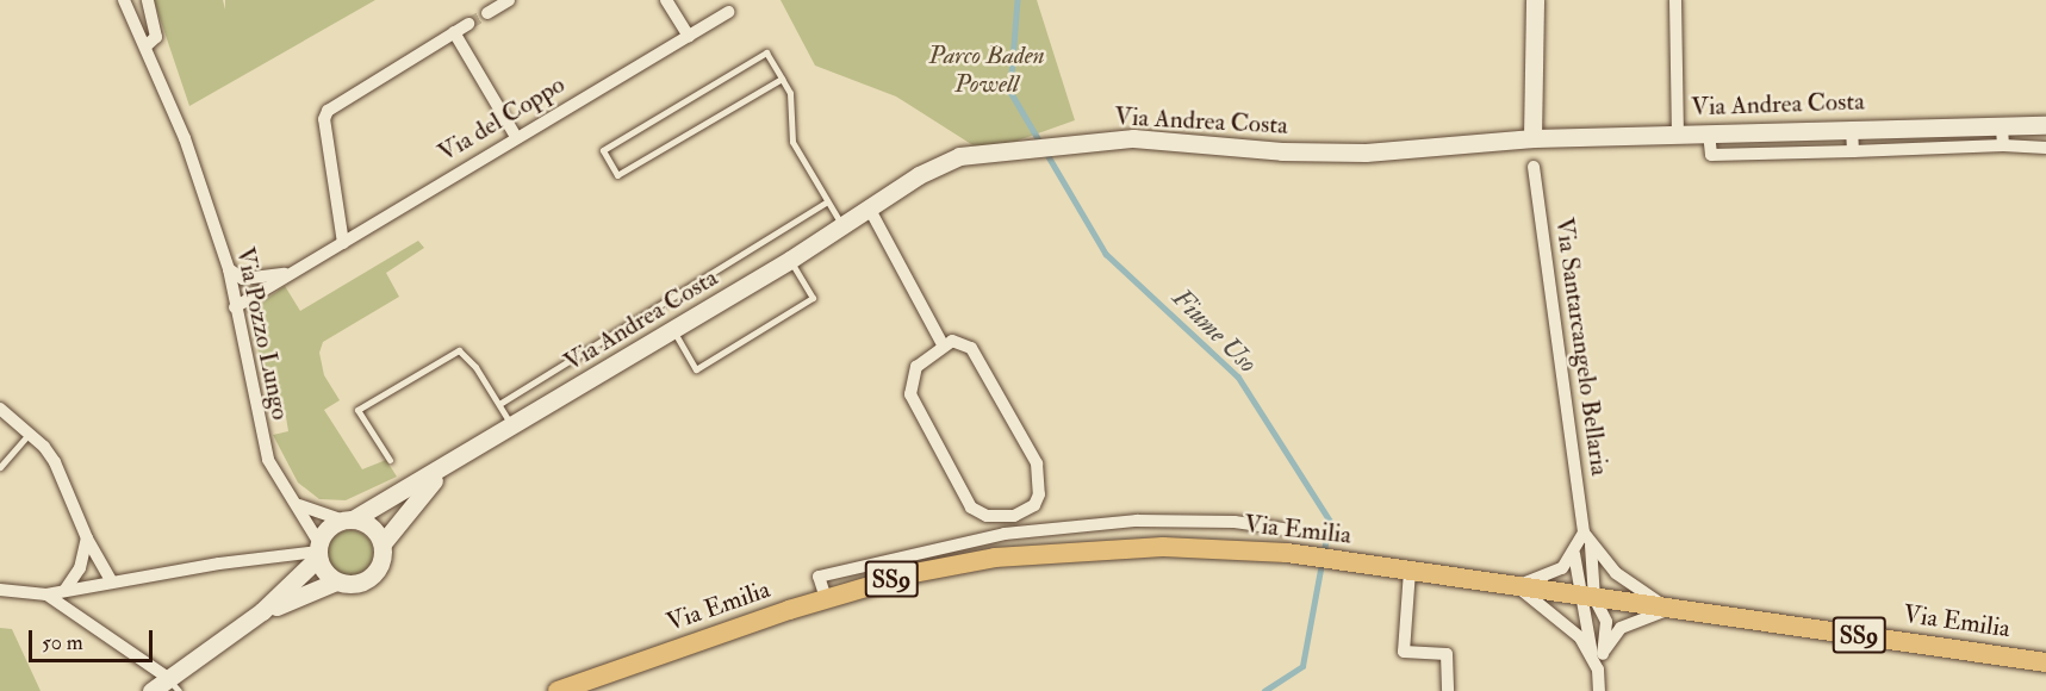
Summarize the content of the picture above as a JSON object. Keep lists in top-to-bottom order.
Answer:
{
  "streets": {
    "main road": ["Via Emilia", "SS9"],
    "street": [
      "Via Andrea Costa",
      "Via del Coppo",
      "Via Pozzo Lungo",
      "Via Santarcangelo Bellaria"
    ]
  },
  "crossings": [
    ["Via Andrea Costa", "Via Pozzo Lungo"],
    ["Via del Coppo", "Via Pozzo Lungo"],
    ["Via Santarcangelo Bellaria", "Via Emilia"]
  ],
  "water": ["Fiume Uso"],
  "parks": ["Parco Baden Powell"],
  "scale_bar": "50 m"
}
